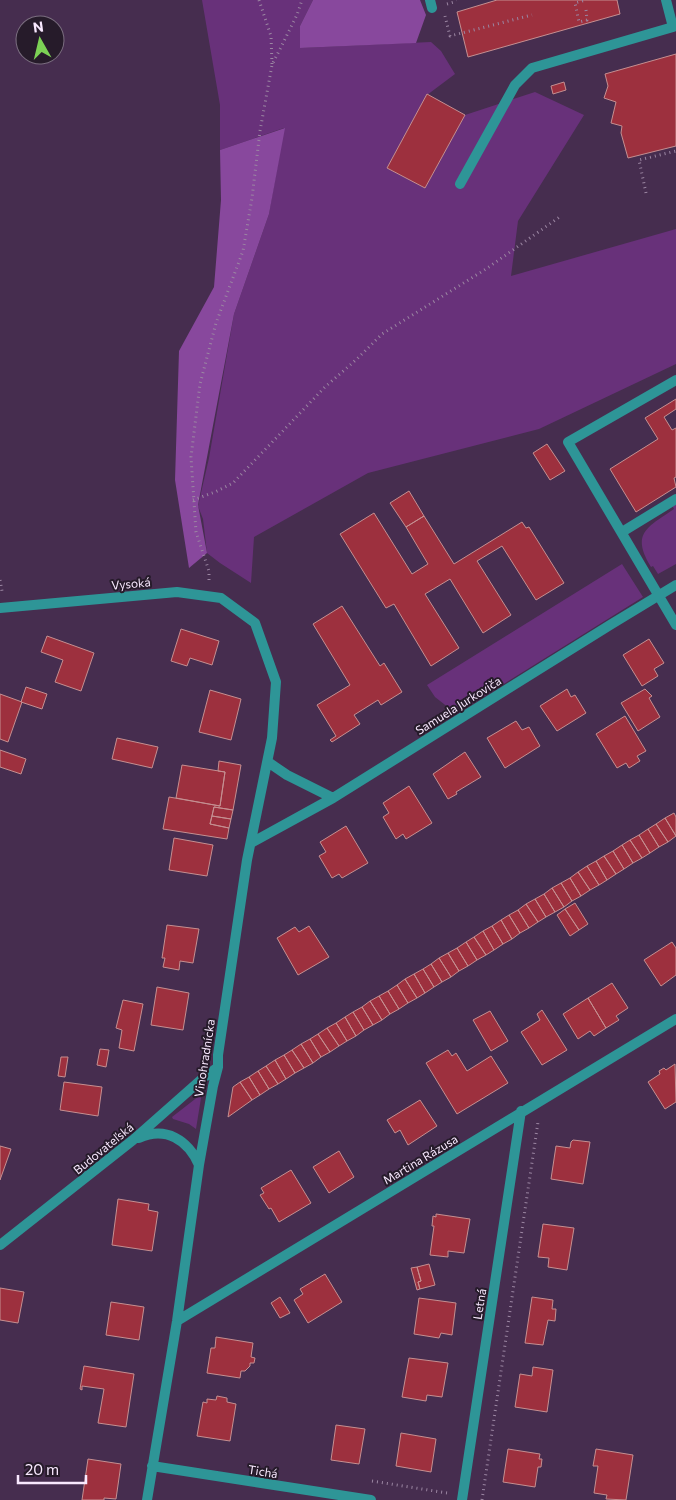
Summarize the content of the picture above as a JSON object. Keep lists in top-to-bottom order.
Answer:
{
  "streets": {
    "street": [
      "Vysoká",
      "Samuela Jurkoviča",
      "Vinohradnícka",
      "Budovateľská",
      "Martina Rázusa",
      "Letná",
      "Tichá"
    ]
  },
  "crossings": [
    ["Vysoká", "Vinohradnícka"],
    ["Samuela Jurkoviča", "Vinohradnícka"],
    ["Vinohradnícka", "Budovateľská"],
    ["Vinohradnícka", "Martina Rázusa"],
    ["Vinohradnícka", "Tichá"],
    ["Martina Rázusa", "Letná"]
  ],
  "scale_bar": "20 m",
  "north": "top"
}
